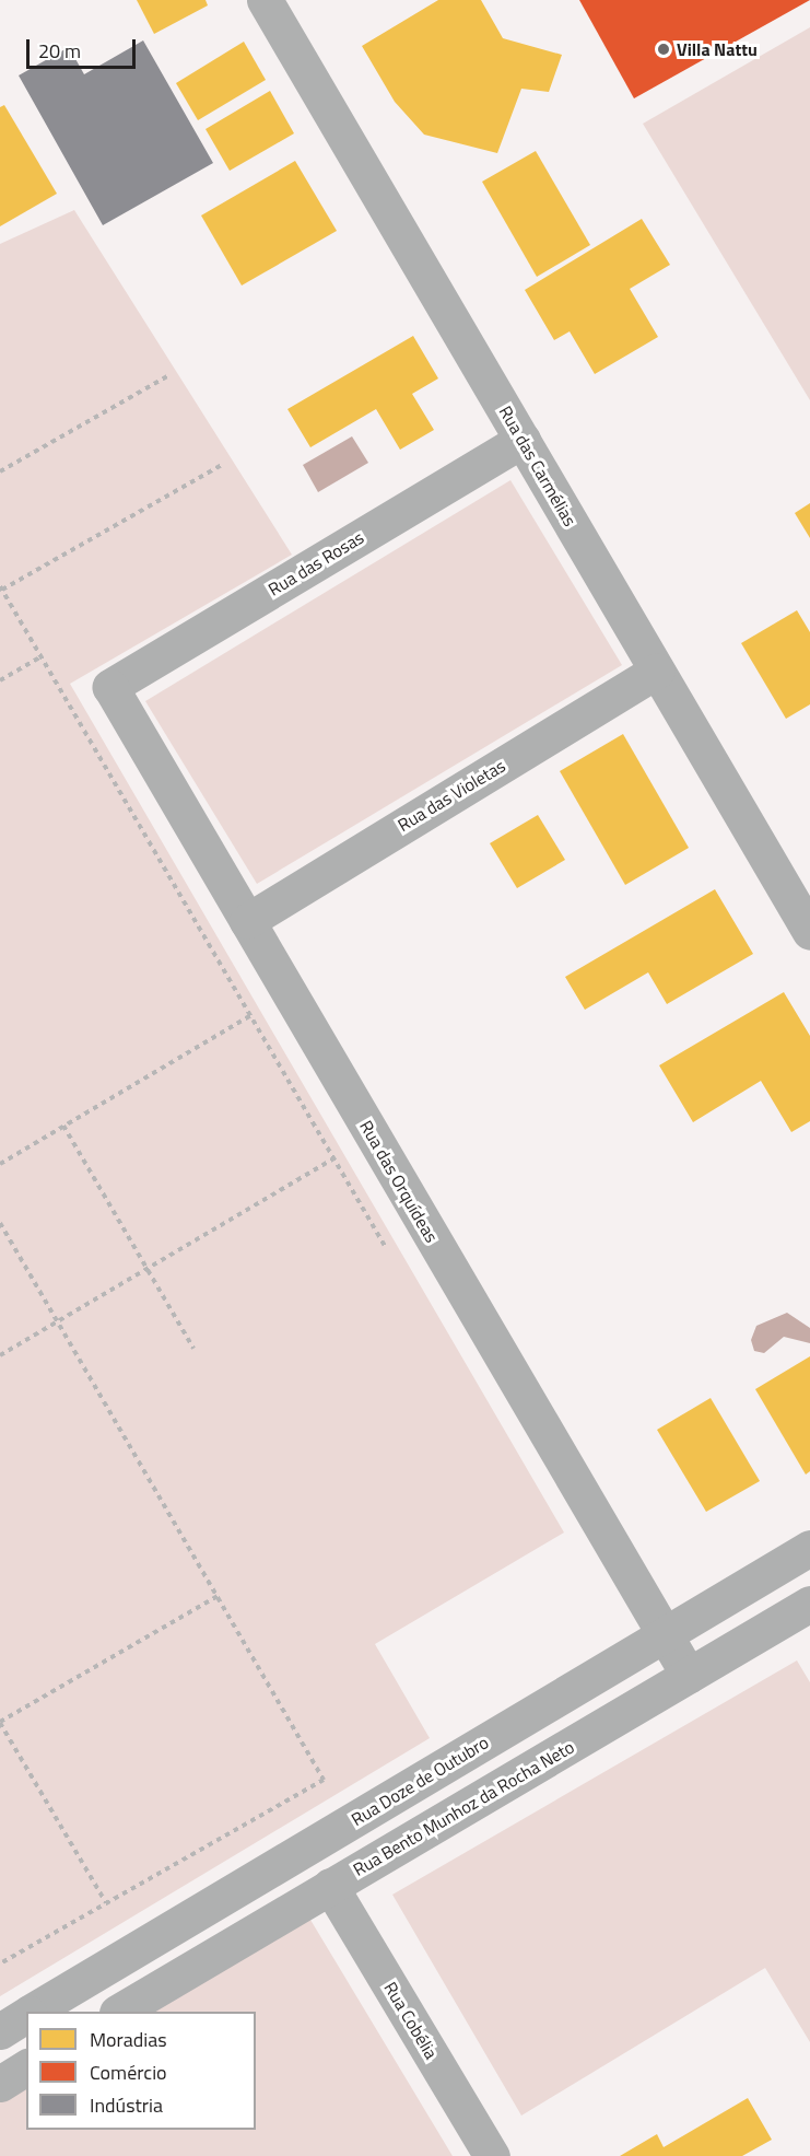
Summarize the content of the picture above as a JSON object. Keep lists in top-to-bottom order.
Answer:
{
  "streets": {
    "street": [
      "Rua das Carmélias",
      "Rua das Rosas",
      "Rua das Violetas",
      "Rua das Orquídeas",
      "Rua Doze de Outubro",
      "Rua Bento Munhoz da Rocha Neto",
      "Rua Cobélia"
    ]
  },
  "crossings": [
    ["Rua das Carmélias", "Rua das Rosas"],
    ["Rua das Carmélias", "Rua das Violetas"],
    ["Rua das Rosas", "Rua das Orquídeas"],
    ["Rua das Violetas", "Rua das Orquídeas"],
    ["Rua das Orquídeas", "Rua Doze de Outubro"],
    ["Rua das Orquídeas", "Rua Bento Munhoz da Rocha Neto"],
    ["Rua Bento Munhoz da Rocha Neto", "Rua Cobélia"]
  ],
  "places": ["Villa Nattu"],
  "legend": ["Moradias", "Comércio", "Indústria"],
  "scale_bar": "20 m"
}
